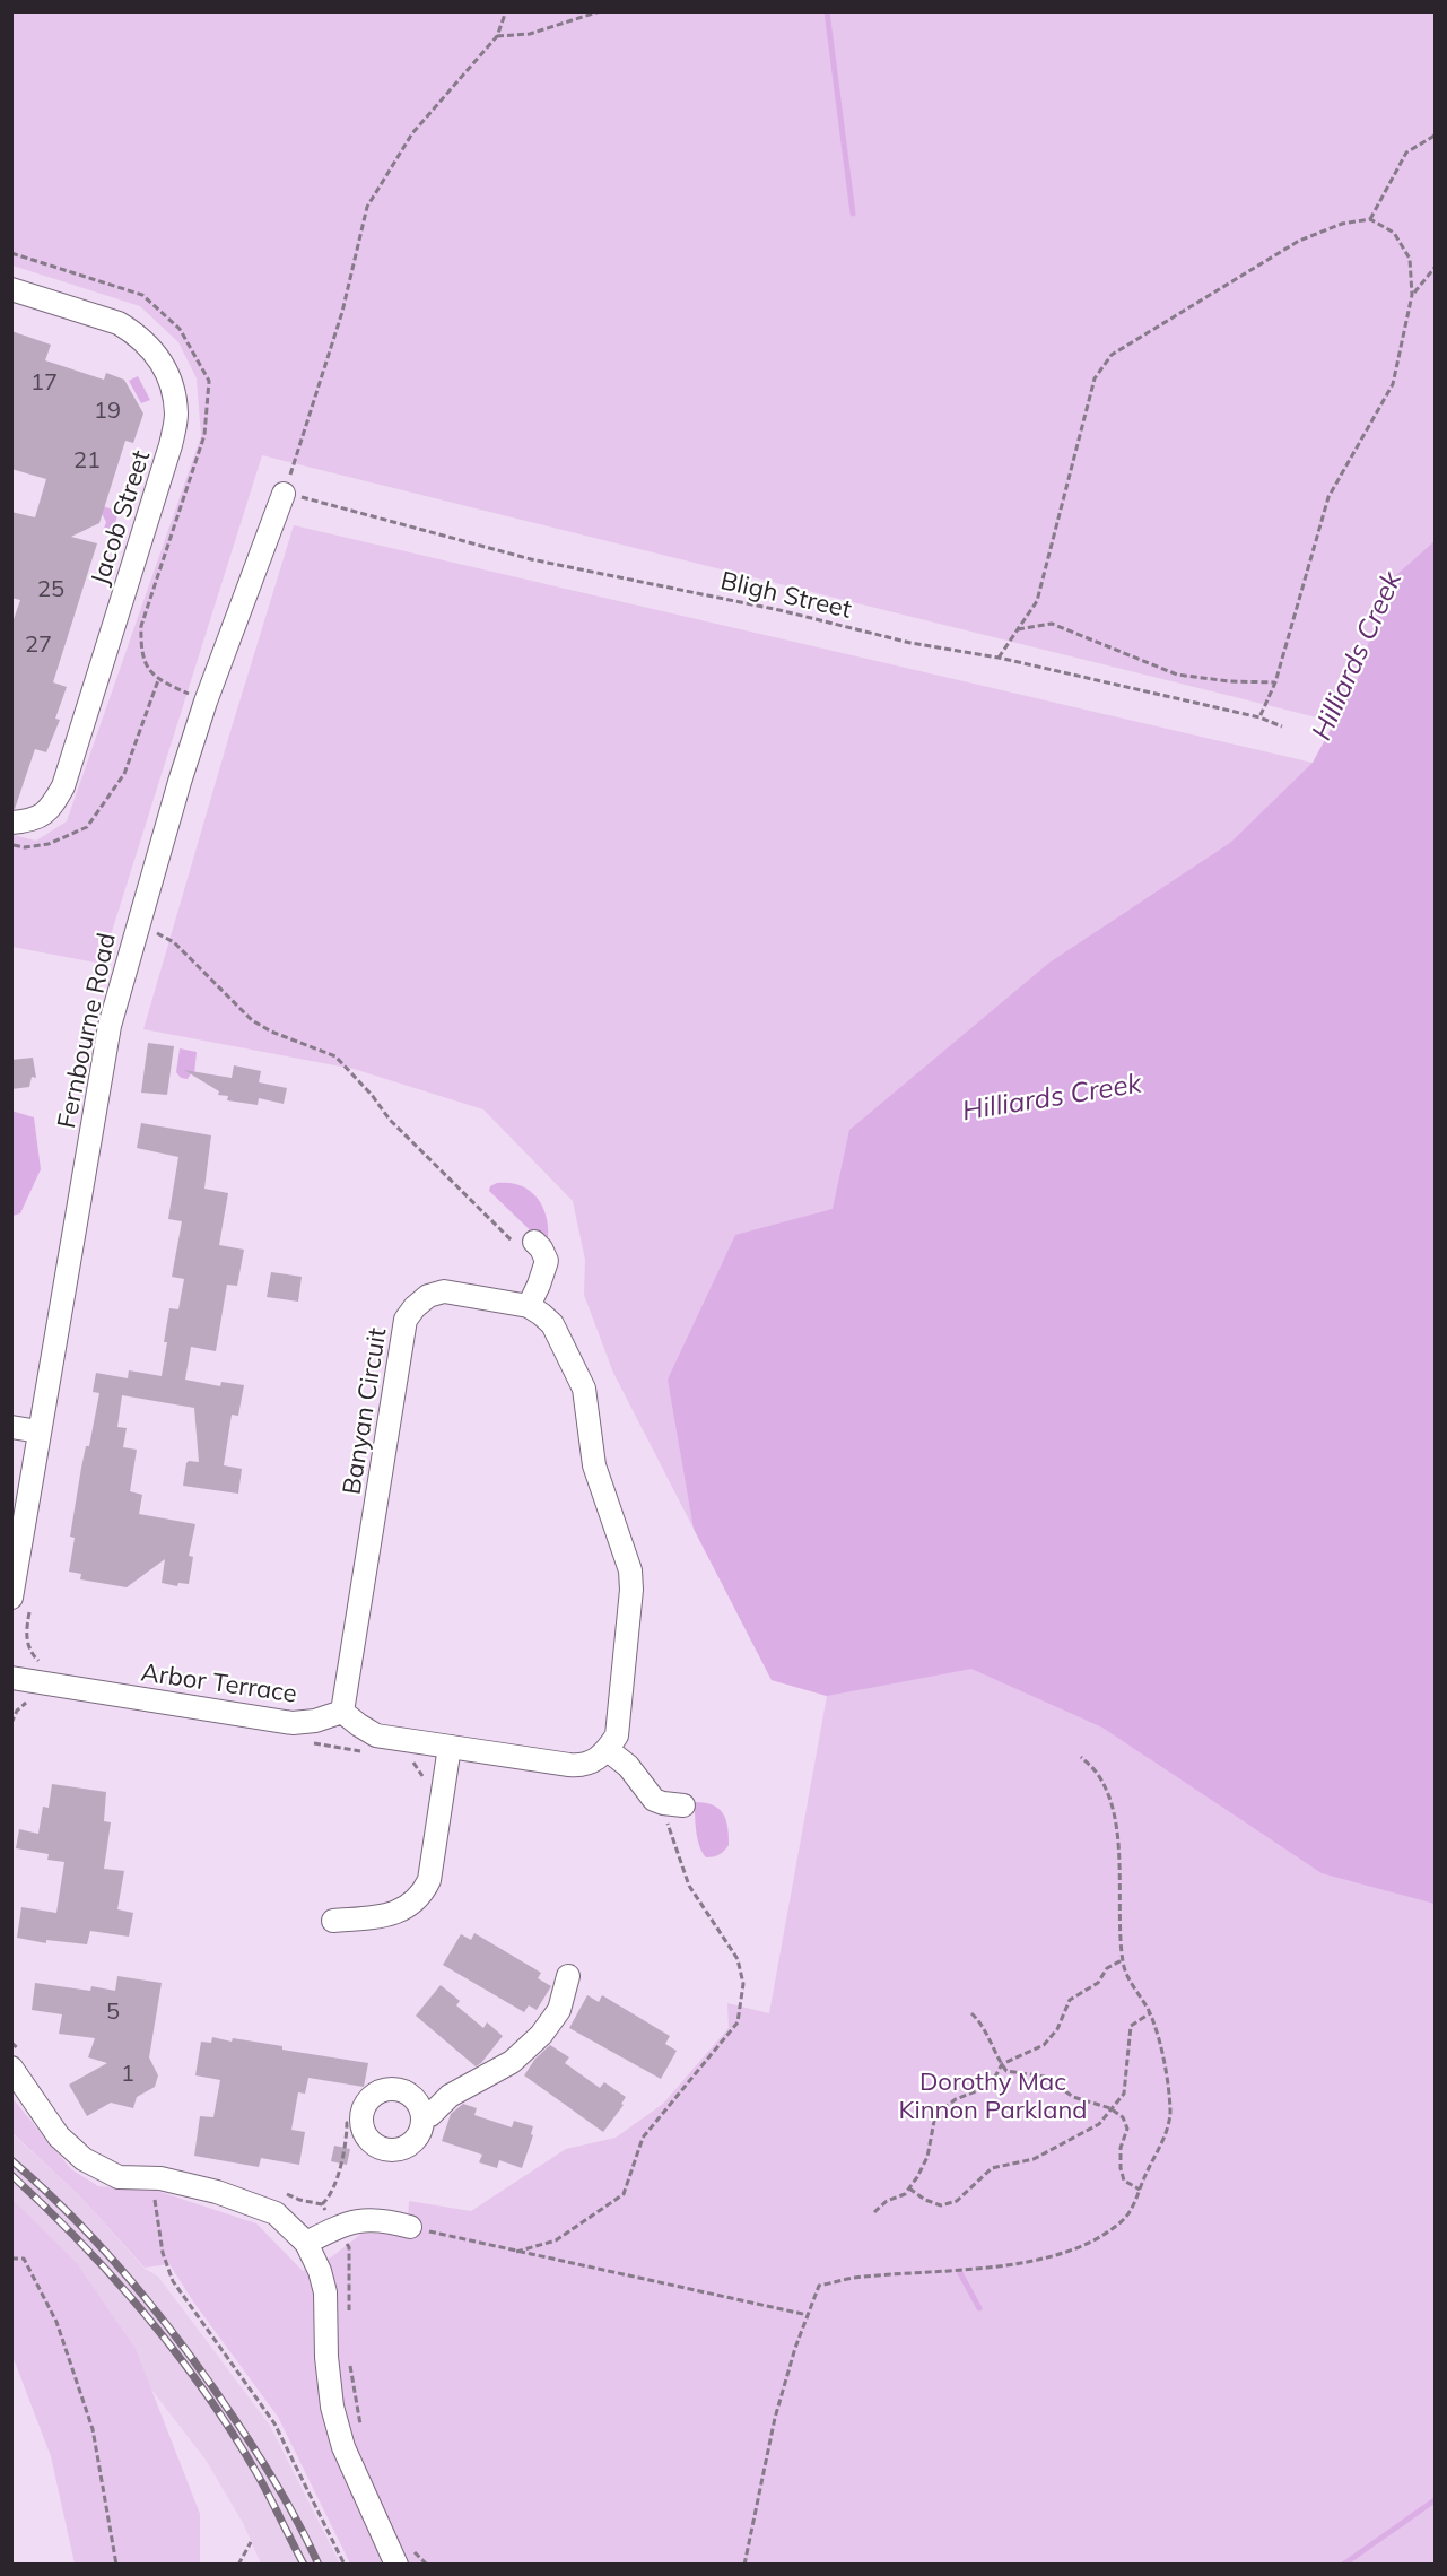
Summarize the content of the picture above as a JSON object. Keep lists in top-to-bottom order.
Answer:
{
  "streets": {
    "street": [
      "Jacob Street",
      "Fernbourne Road",
      "Banyan Circuit",
      "Arbor Terrace"
    ],
    "path": ["Bligh Street"]
  },
  "crossings": [
    ["Bligh Street", "Fernbourne Road"],
    ["Banyan Circuit", "Arbor Terrace"]
  ],
  "water": ["Hilliards Creek"],
  "parks": ["Dorothy Mac Kinnon Parkland"],
  "house_numbers": [
    "17",
    "19",
    "21",
    "25",
    "27",
    "5",
    "1"
  ]
}
